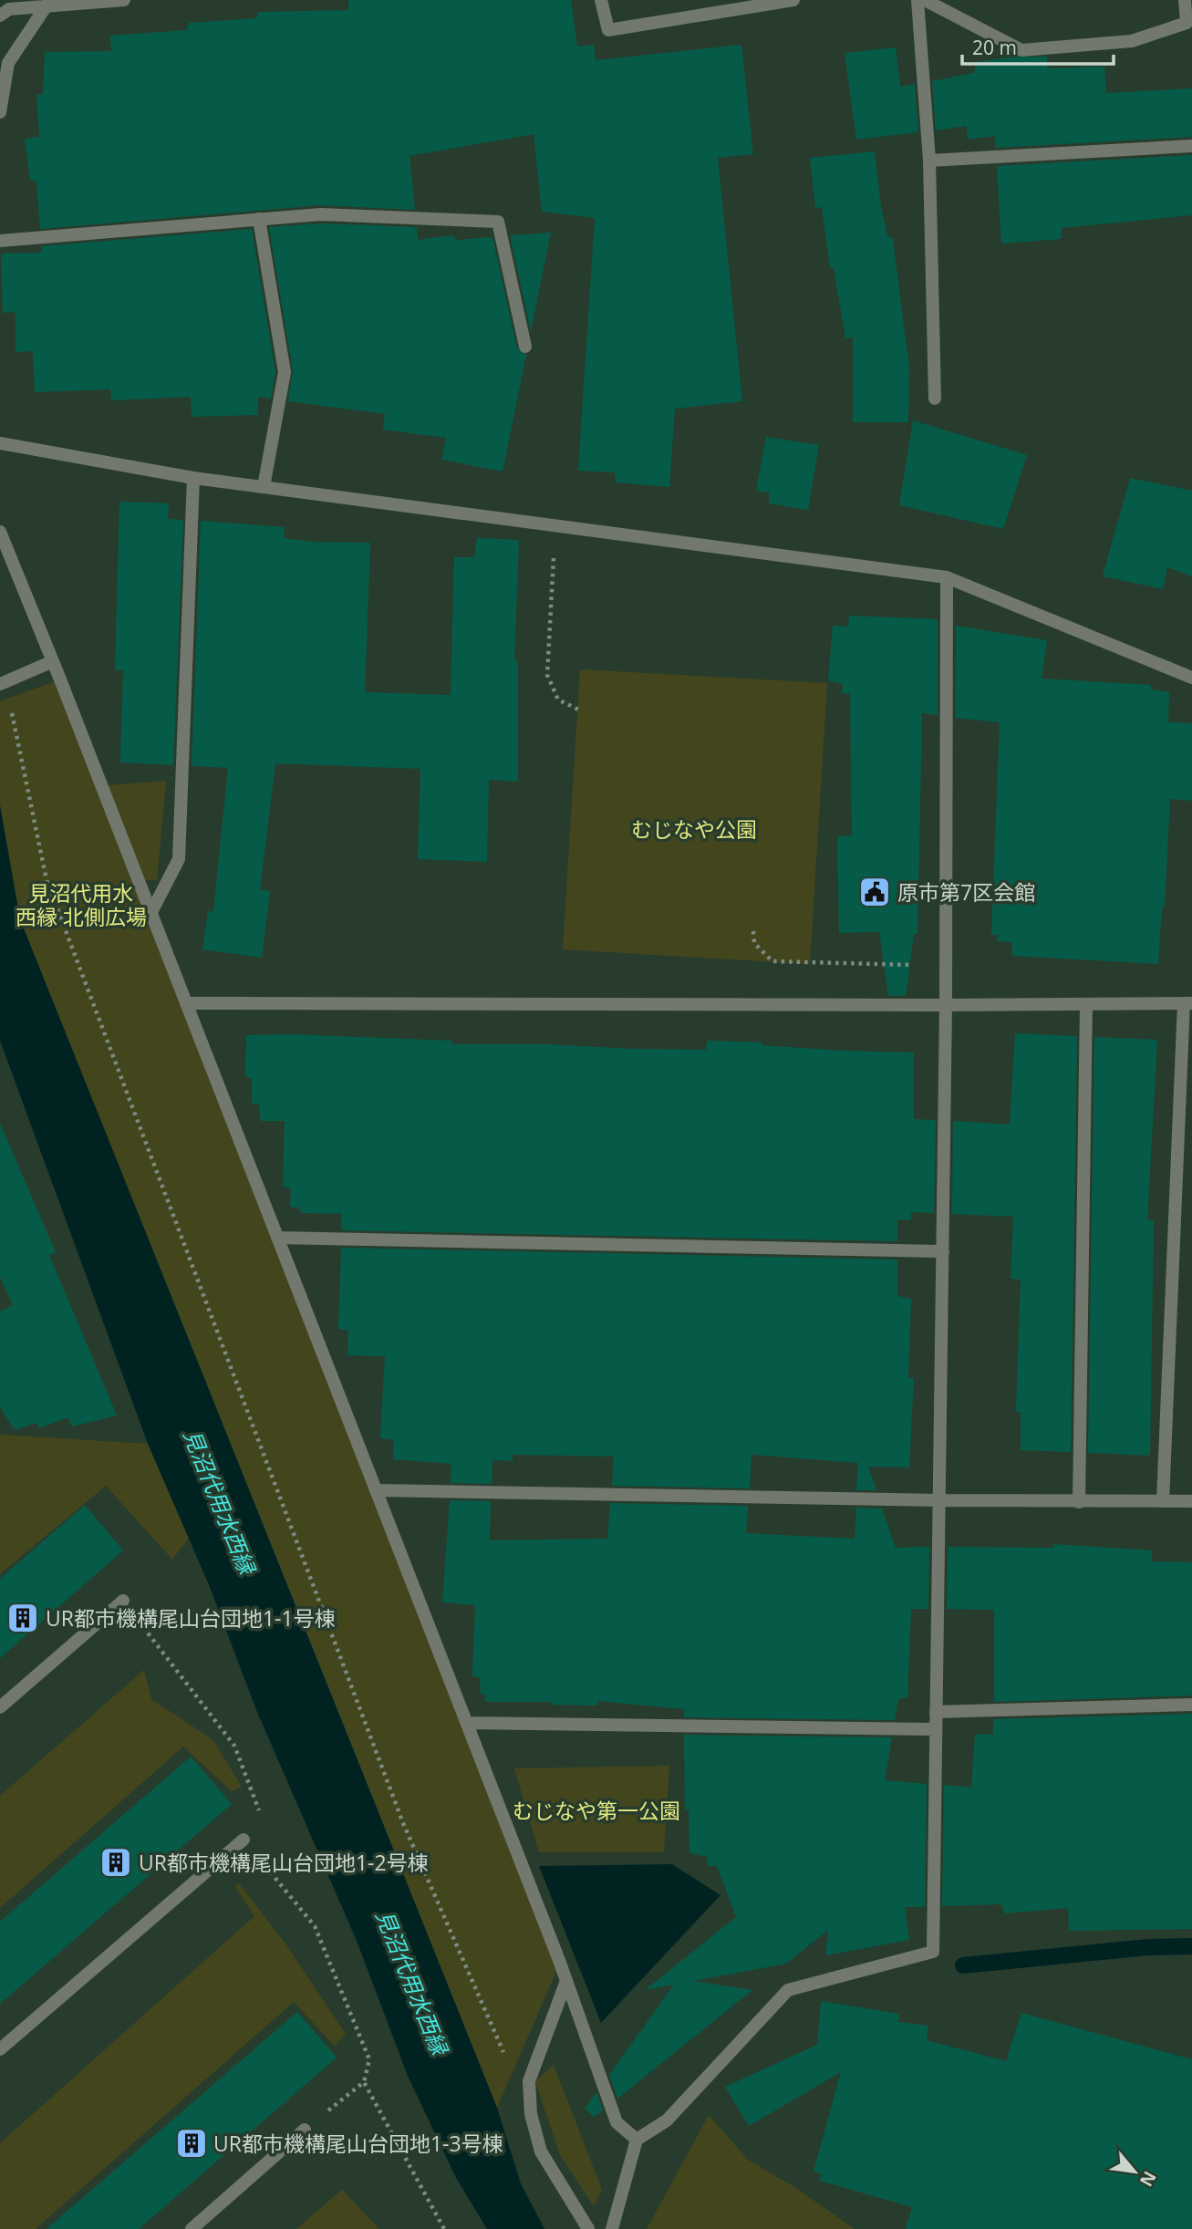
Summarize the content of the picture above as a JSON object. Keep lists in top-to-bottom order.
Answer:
{
  "water": ["見沼代用水西縁"],
  "parks": ["むじなや公園", "見沼代用水 西縁 北側広場", "むじなや第一公園"],
  "places": {
    "public building": ["原市第7区会館"],
    "building": ["UR都市機構尾山台団地1-1号棟", "UR都市機構尾山台団地1-2号棟", "UR都市機構尾山台団地1-3号棟"]
  },
  "scale_bar": "20 m",
  "north": "bottom right"
}
